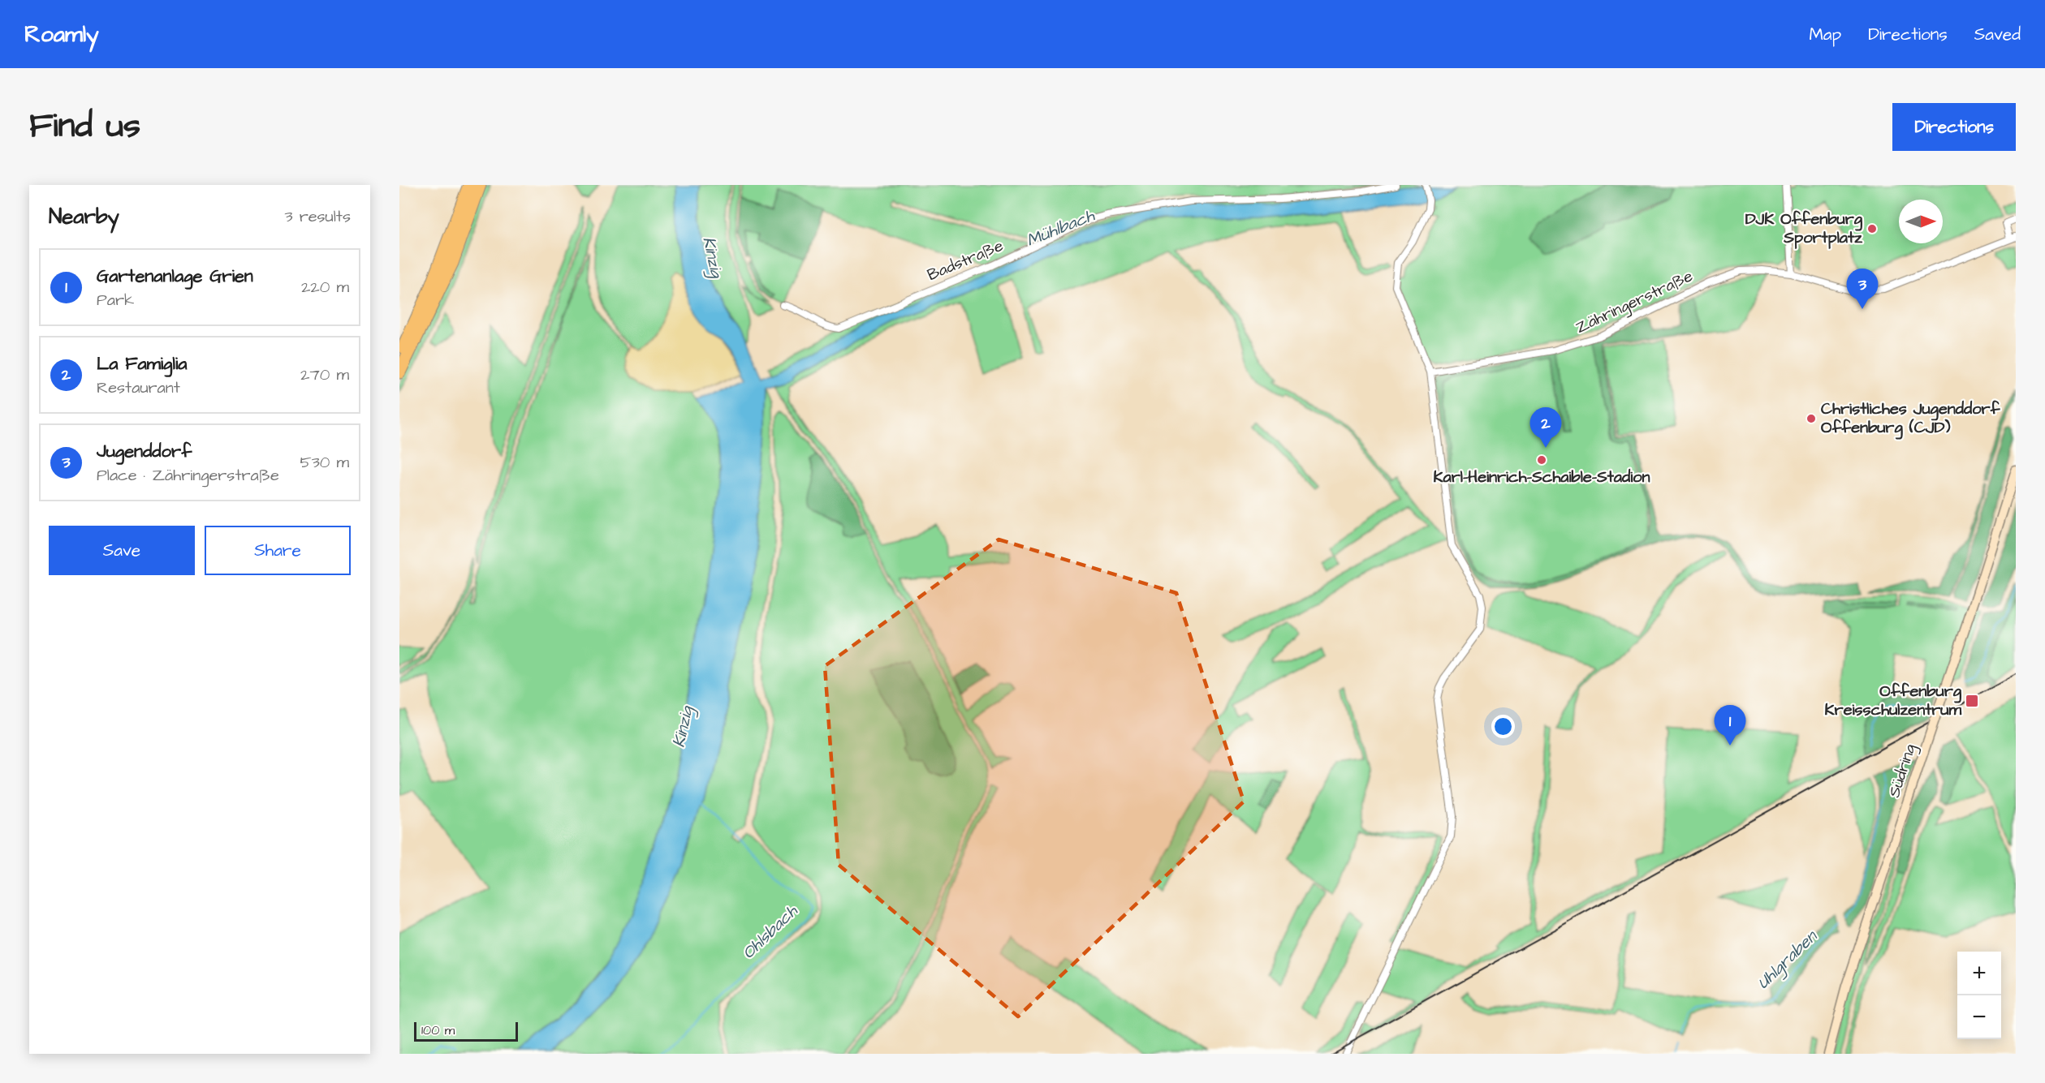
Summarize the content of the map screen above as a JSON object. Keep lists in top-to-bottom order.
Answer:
{
  "streets": {
    "street": ["Badstraße", "Zähringerstraße", "Südring"]
  },
  "water": [
    "Mühlbach",
    "Kinzig",
    "Ohlsbach",
    "Uhlgraben"
  ],
  "places": {
    "other": ["DJK Offenburg Sportplatz", "Christliches Jugenddorf Offenburg (CJD)", "Karl-Heinrich-Schaible-Stadion"],
    "transit": ["Offenburg Kreisschulzentrum"]
  },
  "scale_bar": "100 m",
  "north": "right",
  "page": {
    "header": "Roamly",
    "nav": ["Map", "Directions", "Saved"],
    "title": "Find us",
    "buttons": [
      "Directions",
      ["Save", "Share"]
    ],
    "heading": ["Nearby", "3 results"],
    "list": [
      {
        "mark": "1",
        "name": "Gartenanlage Grien",
        "note": "Park",
        "value": "220 m"
      },
      {
        "mark": "2",
        "name": "La Famiglia",
        "note": "Restaurant",
        "value": "270 m"
      },
      {
        "mark": "3",
        "name": "Jugenddorf",
        "note": "Place · Zähringerstraße",
        "value": "530 m"
      }
    ],
    "pins": ["3", "2", "1"],
    "map_buttons": ["+", "−"],
    "scale": "100 m"
  }
}
